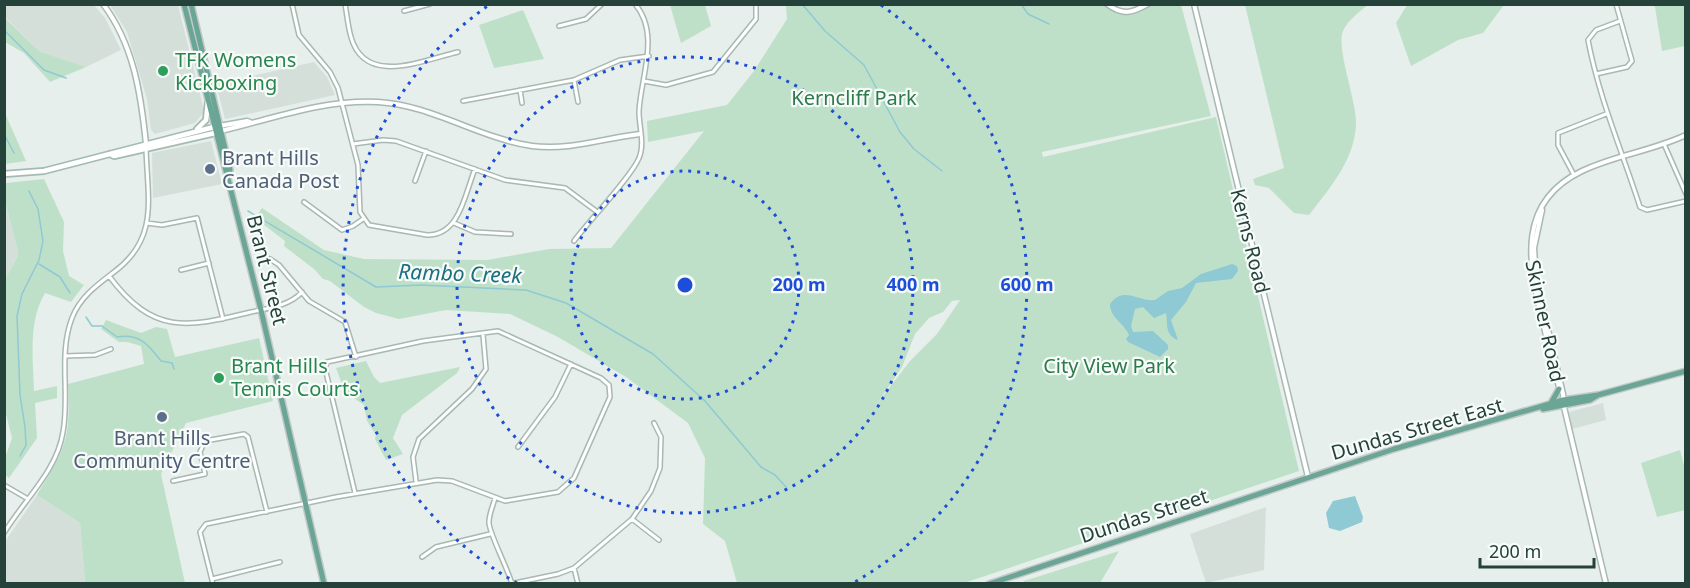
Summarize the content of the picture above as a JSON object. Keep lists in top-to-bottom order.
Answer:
{
  "streets": {
    "main road": ["Brant Street", "Dundas Street East", "Dundas Street"],
    "street": ["Kerns Road", "Skinner Road"]
  },
  "crossings": [
    ["Kerns Road", "Dundas Street East"],
    ["Kerns Road", "Dundas Street"],
    ["Skinner Road", "Dundas Street East"],
    ["Dundas Street East", "Dundas Street"]
  ],
  "water": ["Rambo Creek"],
  "parks": ["Kerncliff Park", "City View Park"],
  "places": [
    "TFK Womens Kickboxing",
    "Brant Hills Canada Post",
    "Brant Hills Tennis Courts",
    "Brant Hills Community Centre"
  ],
  "scale_bar": "200 m",
  "rings": ["200 m", "400 m", "600 m"]
}
